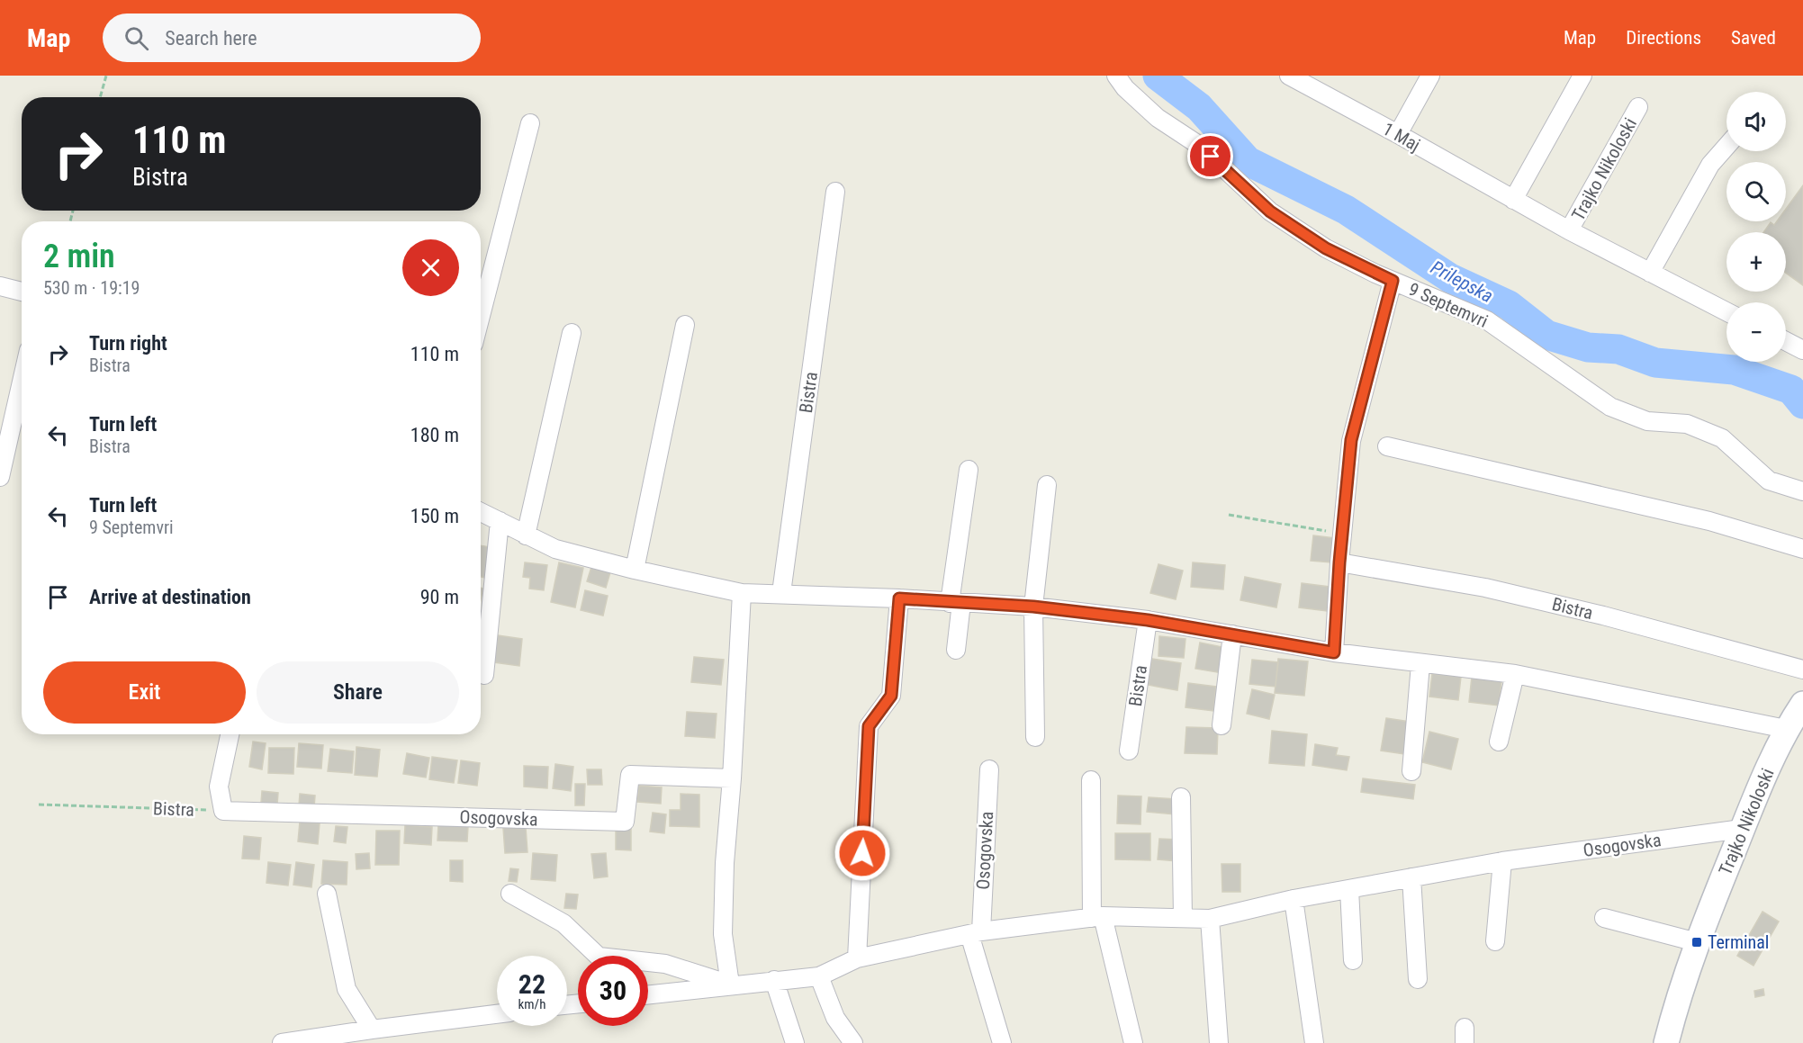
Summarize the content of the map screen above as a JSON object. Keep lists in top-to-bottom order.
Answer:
{
  "streets": {
    "main road": ["Trajko Nikoloski"],
    "street": [
      "1 Maj",
      "9 Septemvri",
      "Bistra",
      "Osogovska"
    ]
  },
  "crossings": [
    ["1 Maj", "Trajko Nikoloski"],
    ["Trajko Nikoloski", "Osogovska"],
    ["Bistra", "Osogovska"]
  ],
  "water": ["Prilepska"],
  "places": {
    "transit": ["Terminal"]
  },
  "page": {
    "header": "Map",
    "search": "Search here",
    "nav": ["Map", "Directions", "Saved"],
    "map_buttons": ["+", "−"],
    "turn": ["110 m", "Bistra"],
    "heading": ["2 min", "530 m · 19:19"],
    "list": [
      {
        "name": "Turn right",
        "note": "Bistra",
        "value": "110 m"
      },
      {
        "name": "Turn left",
        "note": "Bistra",
        "value": "180 m"
      },
      {
        "name": "Turn left",
        "note": "9 Septemvri",
        "value": "150 m"
      },
      {
        "name": "Arrive at destination",
        "value": "90 m"
      }
    ],
    "buttons": ["Exit", "Share"],
    "speed": "22 km/h",
    "limit": "30"
  }
}
